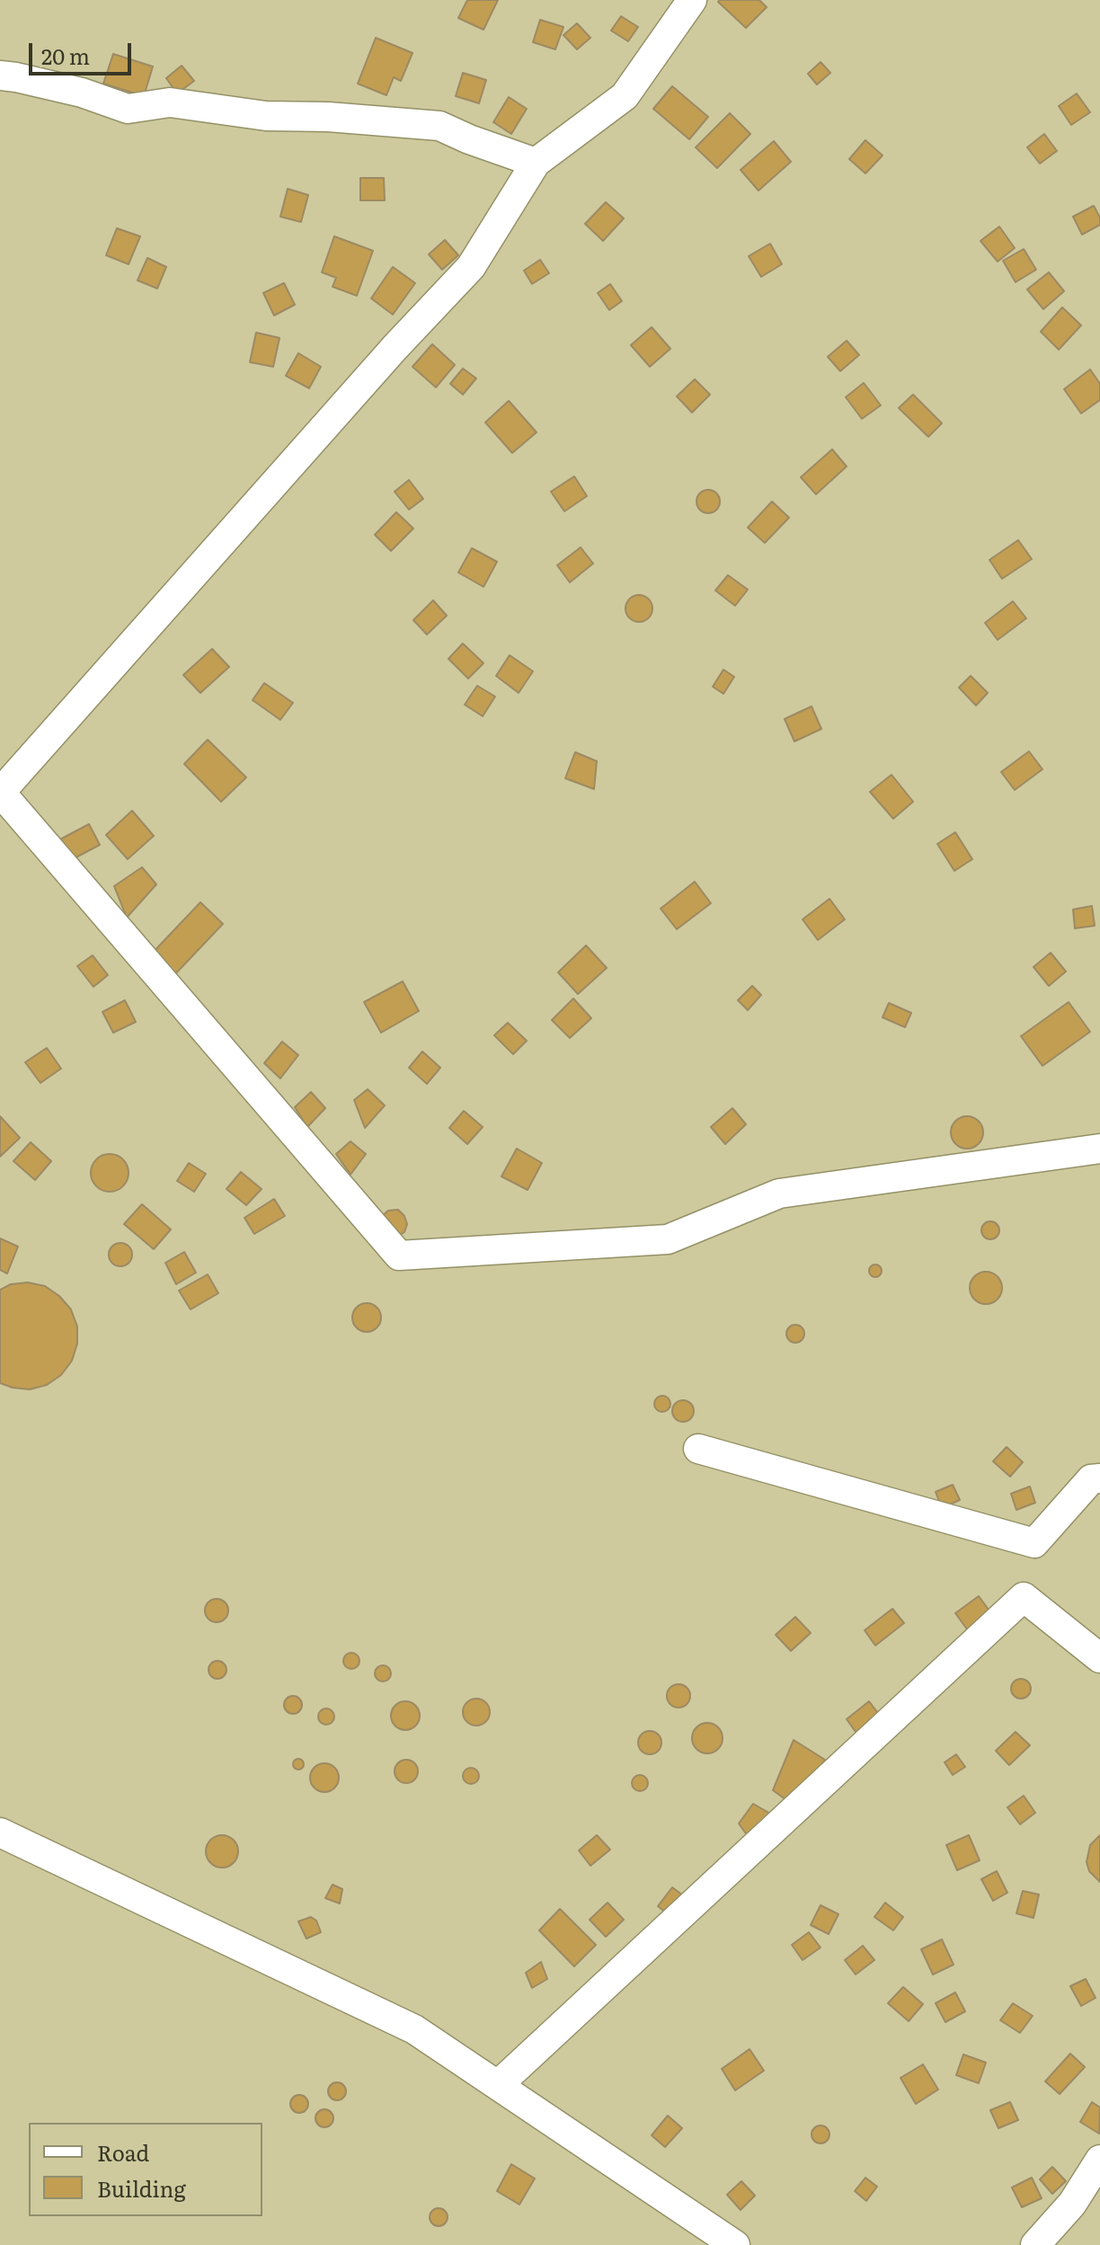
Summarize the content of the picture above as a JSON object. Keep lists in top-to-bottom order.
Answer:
{
  "legend": ["Road", "Building"],
  "scale_bar": "20 m"
}
